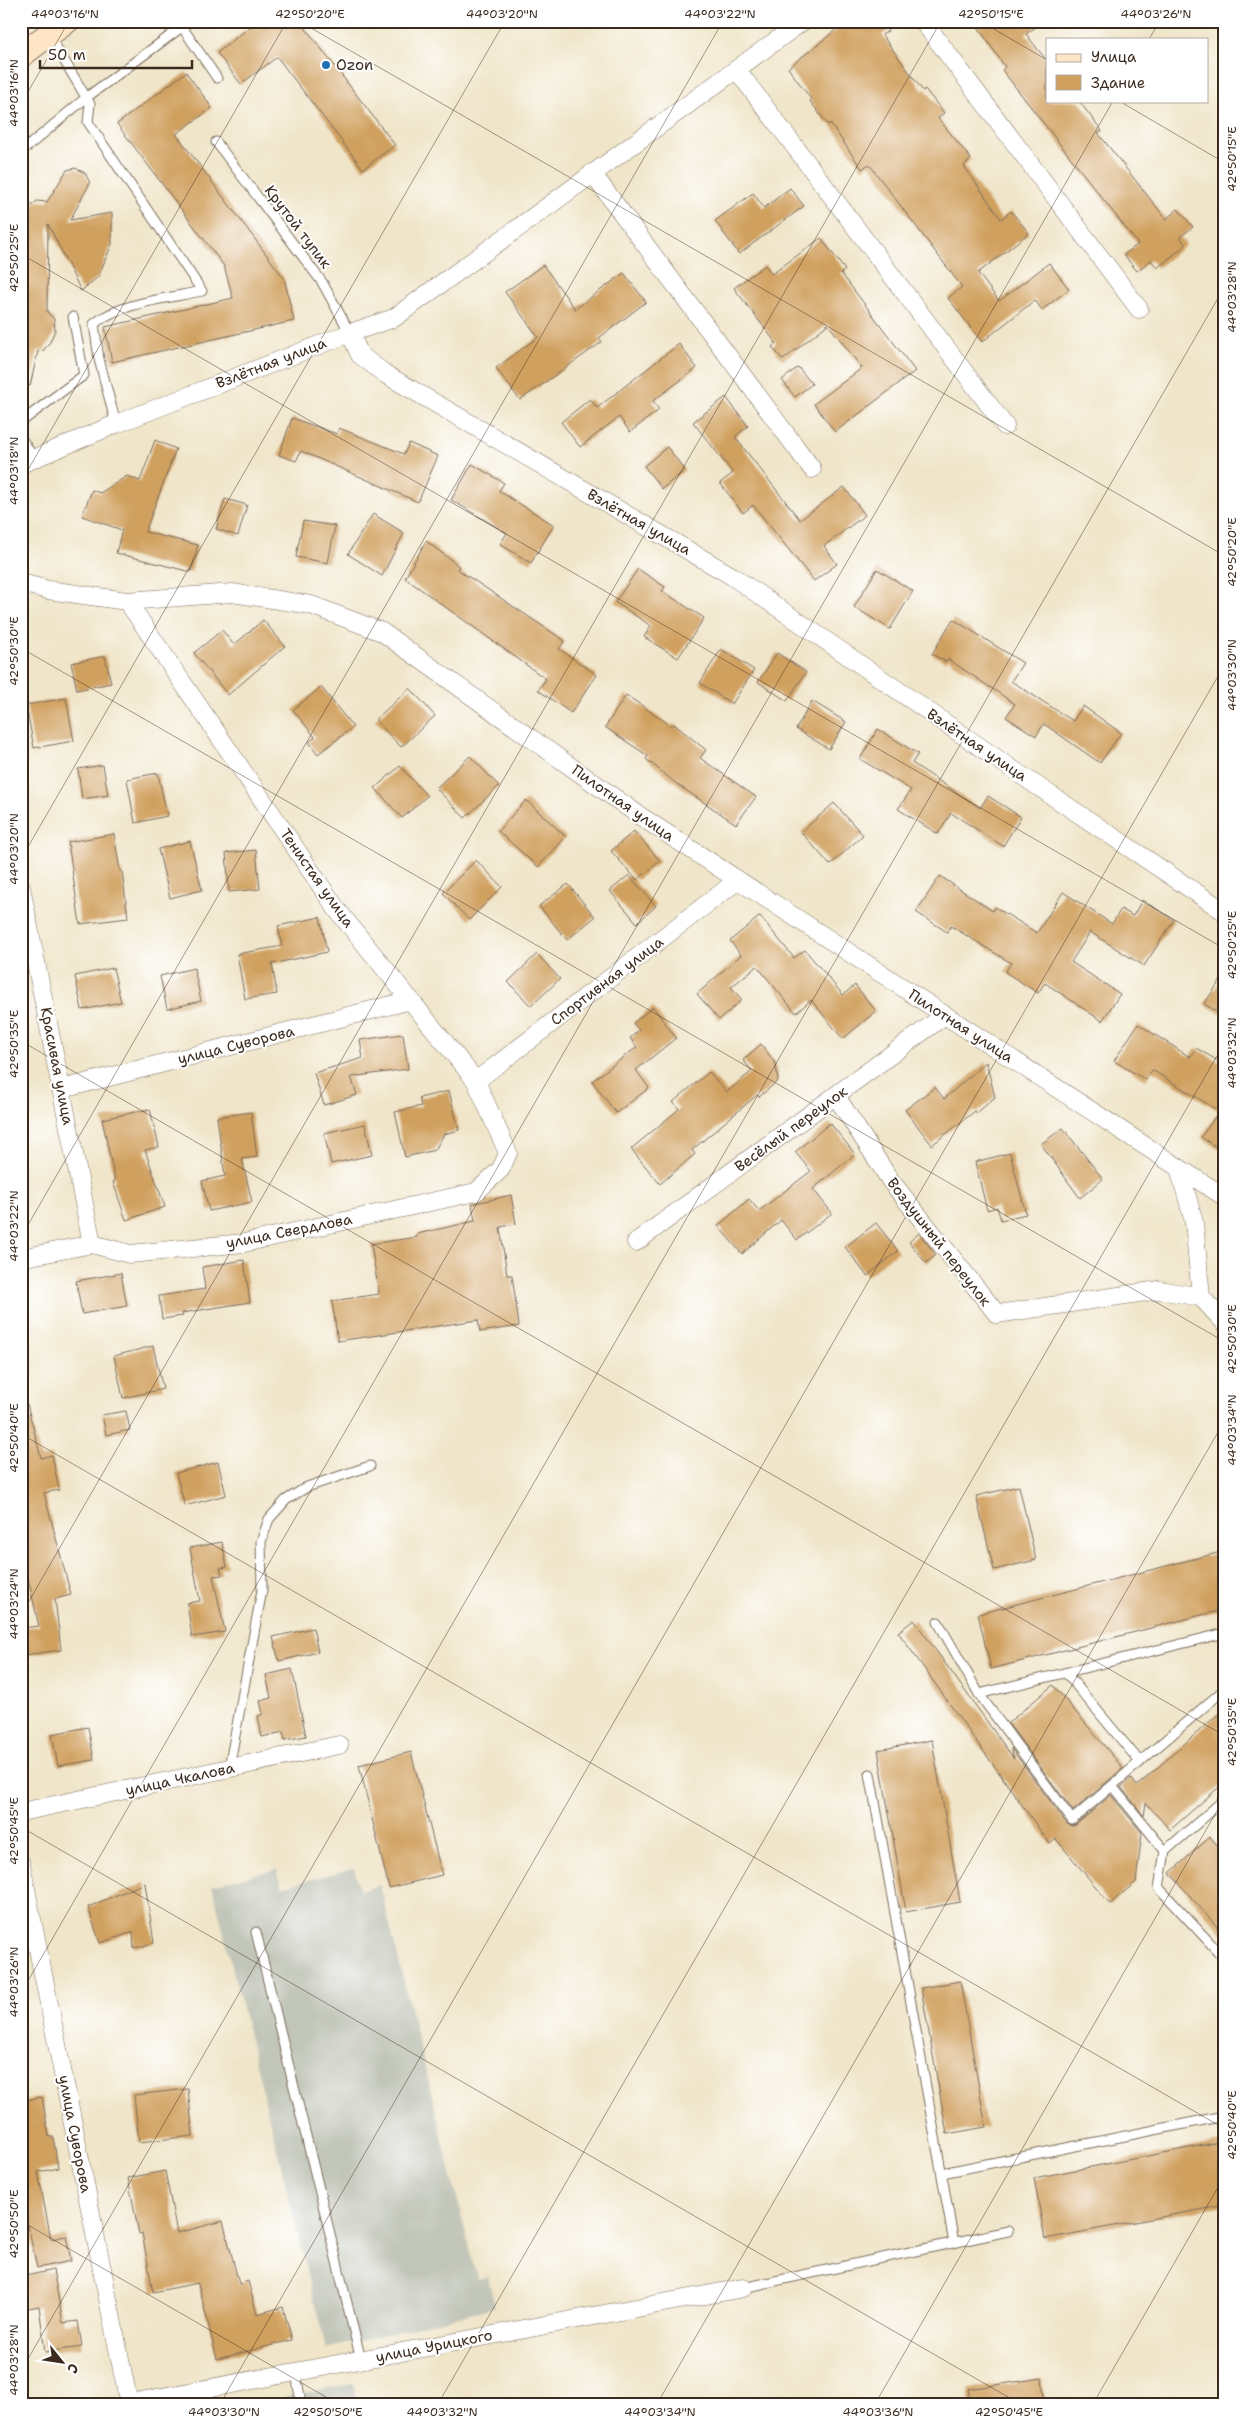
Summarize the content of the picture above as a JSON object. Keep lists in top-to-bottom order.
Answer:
{
  "streets": {
    "street": [
      "Взлётная улица",
      "Пилотная улица",
      "Тенистая улица",
      "Спортивная улица",
      "улица Суворова",
      "Красивая улица",
      "Весёлый переулок",
      "улица Свердлова",
      "Воздушный переулок",
      "улица Чкалова",
      "улица Урицкого"
    ],
    "lane": ["Крутой тупик"]
  },
  "crossings": [
    ["Крутой тупик", "Взлётная улица"],
    ["Пилотная улица", "Тенистая улица"],
    ["Пилотная улица", "Спортивная улица"],
    ["Пилотная улица", "Весёлый переулок"],
    ["Тенистая улица", "Спортивная улица"],
    ["Тенистая улица", "улица Суворова"],
    ["Тенистая улица", "улица Свердлова"],
    ["улица Суворова", "Красивая улица"],
    ["улица Суворова", "улица Урицкого"],
    ["Красивая улица", "улица Свердлова"],
    ["Весёлый переулок", "Воздушный переулок"]
  ],
  "places": ["Ozon"],
  "legend": ["Улица", "Здание"],
  "scale_bar": "50 m",
  "north": "bottom right",
  "coordinates": [
    "44°03'16\"N",
    "42°50'20\"E",
    "44°03'20\"N",
    "44°03'22\"N",
    "42°50'15\"E",
    "44°03'26\"N",
    "42°50'25\"E",
    "44°03'28\"N",
    "44°03'18\"N",
    "42°50'30\"E",
    "44°03'30\"N",
    "42°50'35\"E",
    "44°03'32\"N",
    "44°03'34\"N",
    "42°50'40\"E",
    "44°03'24\"N",
    "42°50'45\"E",
    "42°50'50\"E",
    "44°03'36\"N"
  ]
}
